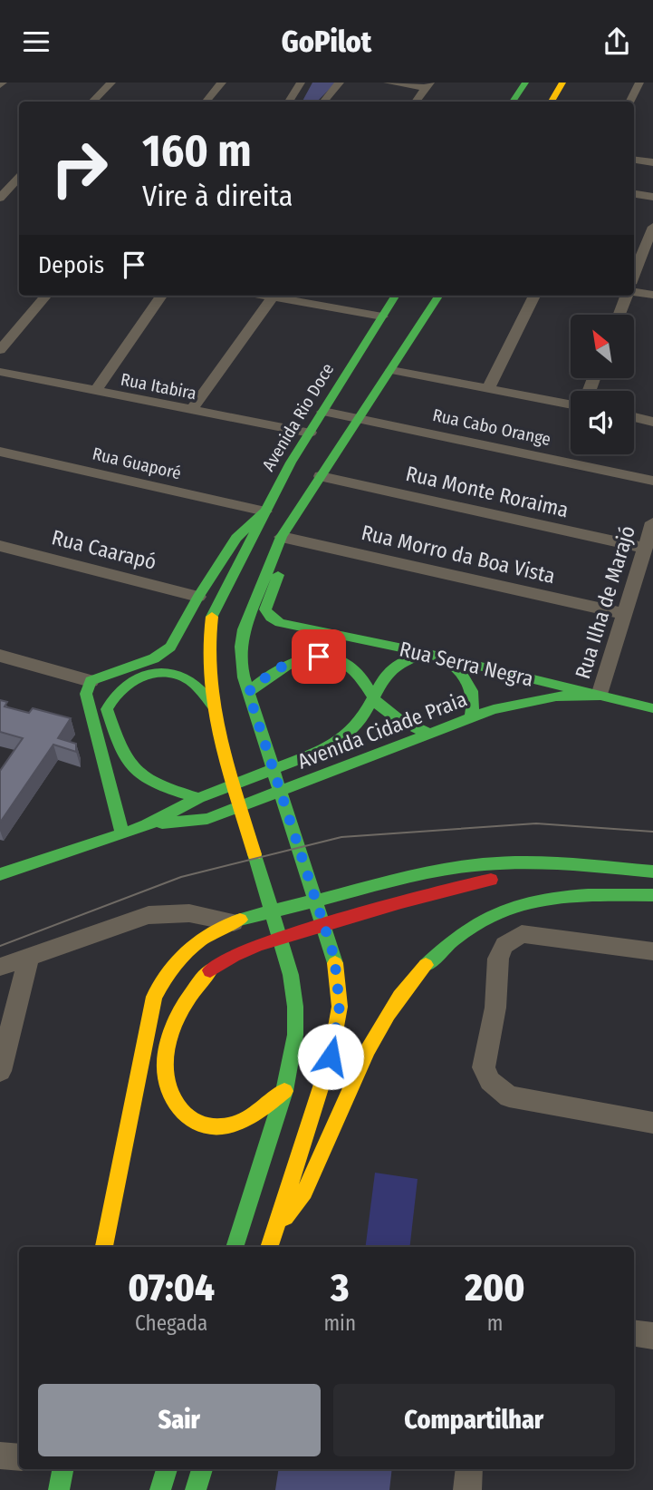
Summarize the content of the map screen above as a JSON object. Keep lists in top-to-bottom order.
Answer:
{
  "streets": {
    "main road": ["Avenida Rio Doce", "Rua Serra Negra", "Avenida Cidade Praia"],
    "street": [
      "Rua Itabira",
      "Rua Cabo Orange",
      "Rua Guaporé",
      "Rua Monte Roraima",
      "Rua Caarapó",
      "Rua Morro da Boa Vista",
      "Rua Ilha de Marajó"
    ]
  },
  "crossings": [
    ["Rua Itabira", "Avenida Rio Doce"],
    ["Avenida Rio Doce", "Rua Cabo Orange"],
    ["Avenida Rio Doce", "Rua Guaporé"],
    ["Rua Monte Roraima", "Rua Ilha de Marajó"],
    ["Rua Morro da Boa Vista", "Rua Ilha de Marajó"],
    ["Rua Morro da Boa Vista", "Rua Serra Negra"],
    ["Rua Ilha de Marajó", "Rua Serra Negra"],
    ["Rua Ilha de Marajó", "Avenida Cidade Praia"],
    ["Rua Serra Negra", "Avenida Cidade Praia"]
  ],
  "north": "top left",
  "page": {
    "header": "GoPilot",
    "turn": ["160 m", "Vire à direita"],
    "then": "Depois",
    "eta": [
      "07:04",
      "Chegada",
      "3",
      "min",
      "200",
      "m"
    ],
    "buttons": ["Sair", "Compartilhar"]
  }
}
